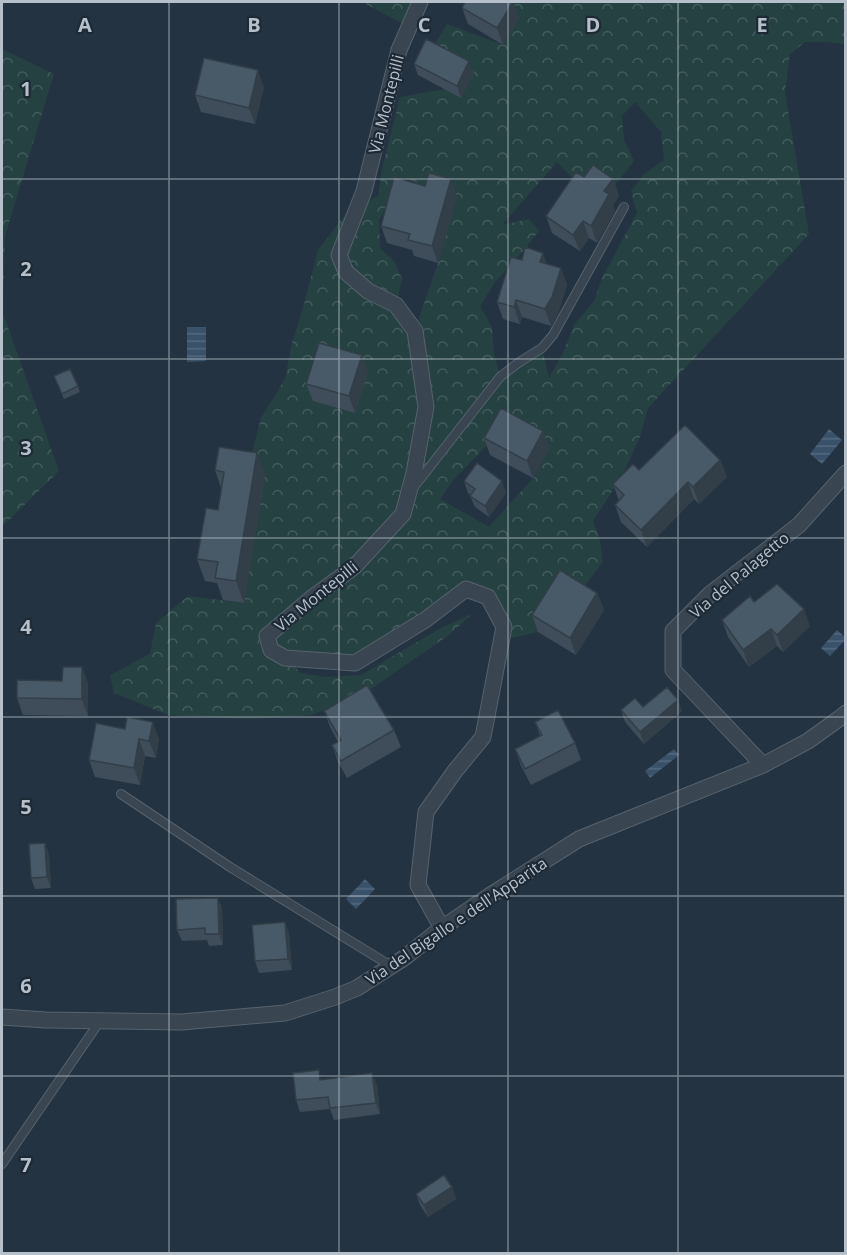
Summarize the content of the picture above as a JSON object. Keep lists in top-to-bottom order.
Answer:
{
  "streets": {
    "street": ["Via Montepilli", "Via del Palagetto", "Via del Bigallo e dell'Apparita"]
  },
  "crossings": [
    ["Via Montepilli", "Via del Bigallo e dell'Apparita"],
    ["Via del Palagetto", "Via del Bigallo e dell'Apparita"]
  ],
  "grid": {
    "columns": [
      "A",
      "B",
      "C",
      "D",
      "E"
    ],
    "rows": [
      "1",
      "2",
      "3",
      "4",
      "5",
      "6",
      "7"
    ]
  }
}
